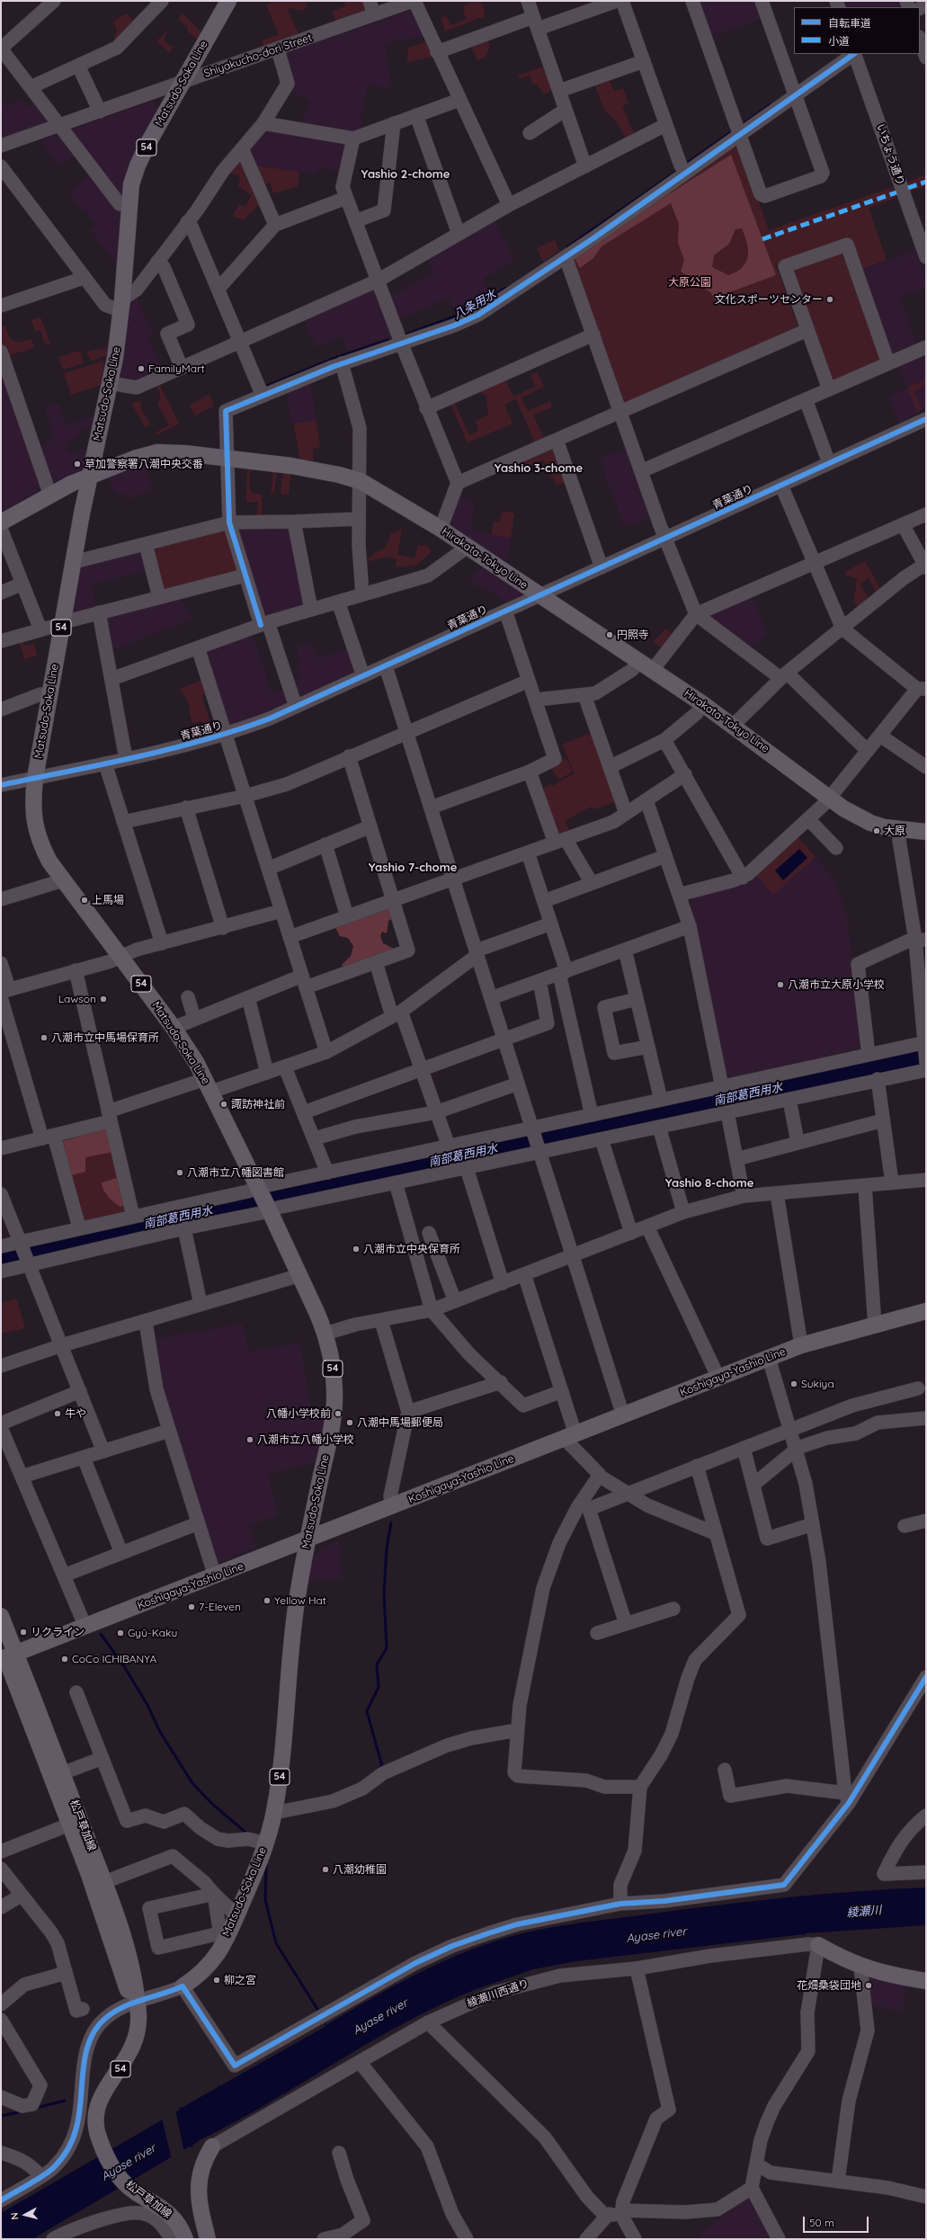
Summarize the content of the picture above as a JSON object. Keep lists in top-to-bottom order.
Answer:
{
  "streets": {
    "main road": [
      "Matsudo-Soka Line",
      "54",
      "Hirakata-Tokyo Line",
      "Koshigaya-Yashio Line",
      "松戸草加線"
    ],
    "street": [
      "Shiyakucho-dori Street",
      "いちょう通り",
      "青葉通り",
      "綾瀬川西通り"
    ]
  },
  "crossings": [
    ["Shiyakucho-dori Street", "Matsudo-Soka Line"],
    ["Matsudo-Soka Line", "青葉通り"],
    ["Matsudo-Soka Line", "Hirakata-Tokyo Line"],
    ["Matsudo-Soka Line", "Koshigaya-Yashio Line"],
    ["54", "Koshigaya-Yashio Line"],
    ["54", "松戸草加線"],
    ["青葉通り", "Hirakata-Tokyo Line"],
    ["Koshigaya-Yashio Line", "松戸草加線"]
  ],
  "districts": [
    "Yashio 2-chome",
    "Yashio 3-chome",
    "Yashio 7-chome",
    "Yashio 8-chome"
  ],
  "water": [
    "八条用水",
    "南部葛西用水",
    "綾瀬川",
    "Ayase river"
  ],
  "parks": ["大原公園"],
  "places": [
    "文化スポーツセンター",
    "FamilyMart",
    "草加警察署八潮中央交番",
    "円照寺",
    "大原",
    "上馬場",
    "八潮市立大原小学校",
    "Lawson",
    "八潮市立中馬場保育所",
    "諏訪神社前",
    "八潮市立八幡図書館",
    "八潮市立中央保育所",
    "Sukiya",
    "牛や",
    "八幡小学校前",
    "八潮中馬場郵便局",
    "八潮市立八幡小学校",
    "Yellow Hat",
    "7-Eleven",
    "リクライン",
    "Gyū-Kaku",
    "CoCo ICHIBANYA",
    "八潮幼稚園",
    "柳之宮",
    "花畑桑袋団地"
  ],
  "legend": ["自転車道", "小道"],
  "scale_bar": "50 m",
  "north": "left"
}
